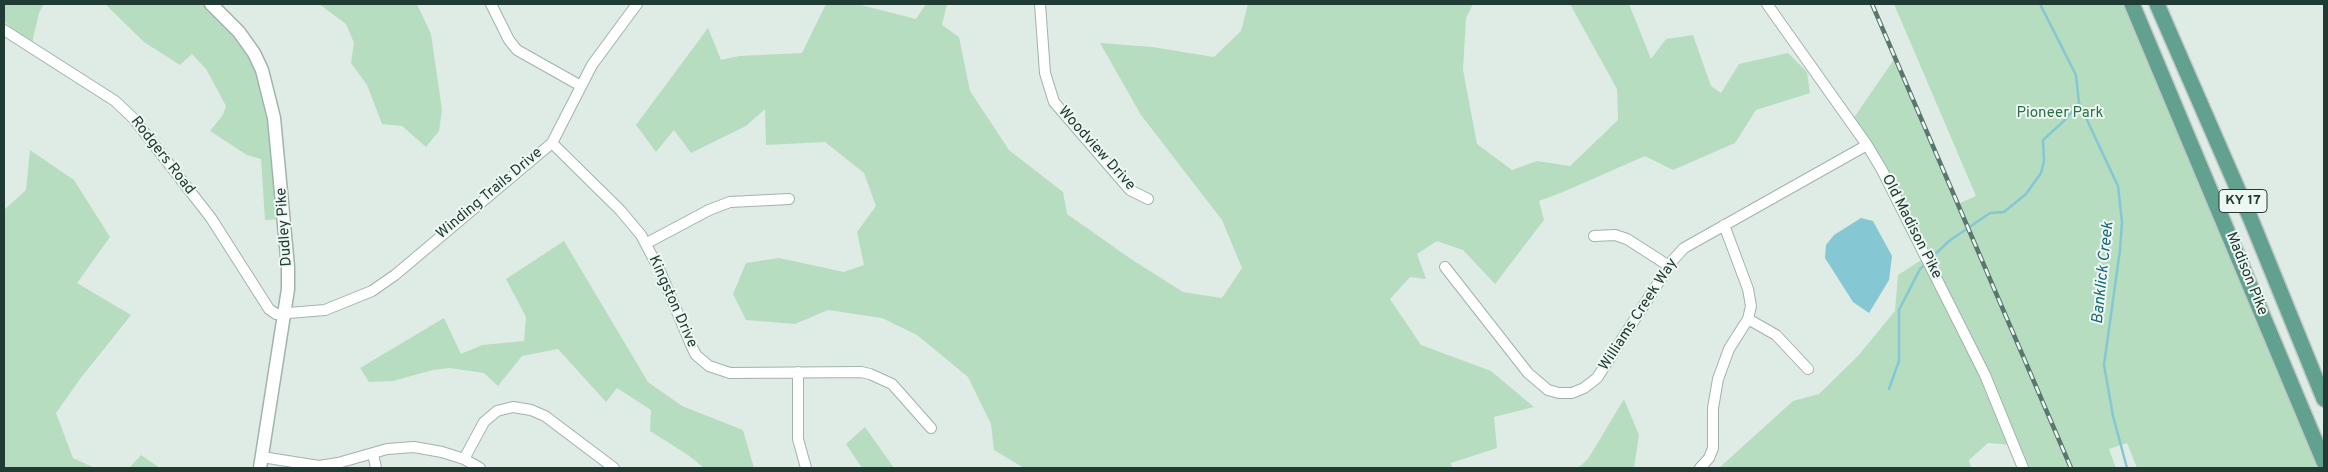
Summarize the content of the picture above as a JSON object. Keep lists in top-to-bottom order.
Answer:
{
  "streets": {
    "main road": ["KY 17", "Madison Pike"],
    "street": [
      "Woodview Drive",
      "Rodgers Road",
      "Winding Trails Drive",
      "Dudley Pike",
      "Old Madison Pike",
      "Kingston Drive",
      "Williams Creek Way"
    ]
  },
  "crossings": [
    ["Rodgers Road", "Winding Trails Drive"],
    ["Rodgers Road", "Dudley Pike"],
    ["Winding Trails Drive", "Dudley Pike"],
    ["Winding Trails Drive", "Kingston Drive"],
    ["Old Madison Pike", "Williams Creek Way"]
  ],
  "water": ["Banklick Creek"],
  "parks": ["Pioneer Park"]
}
